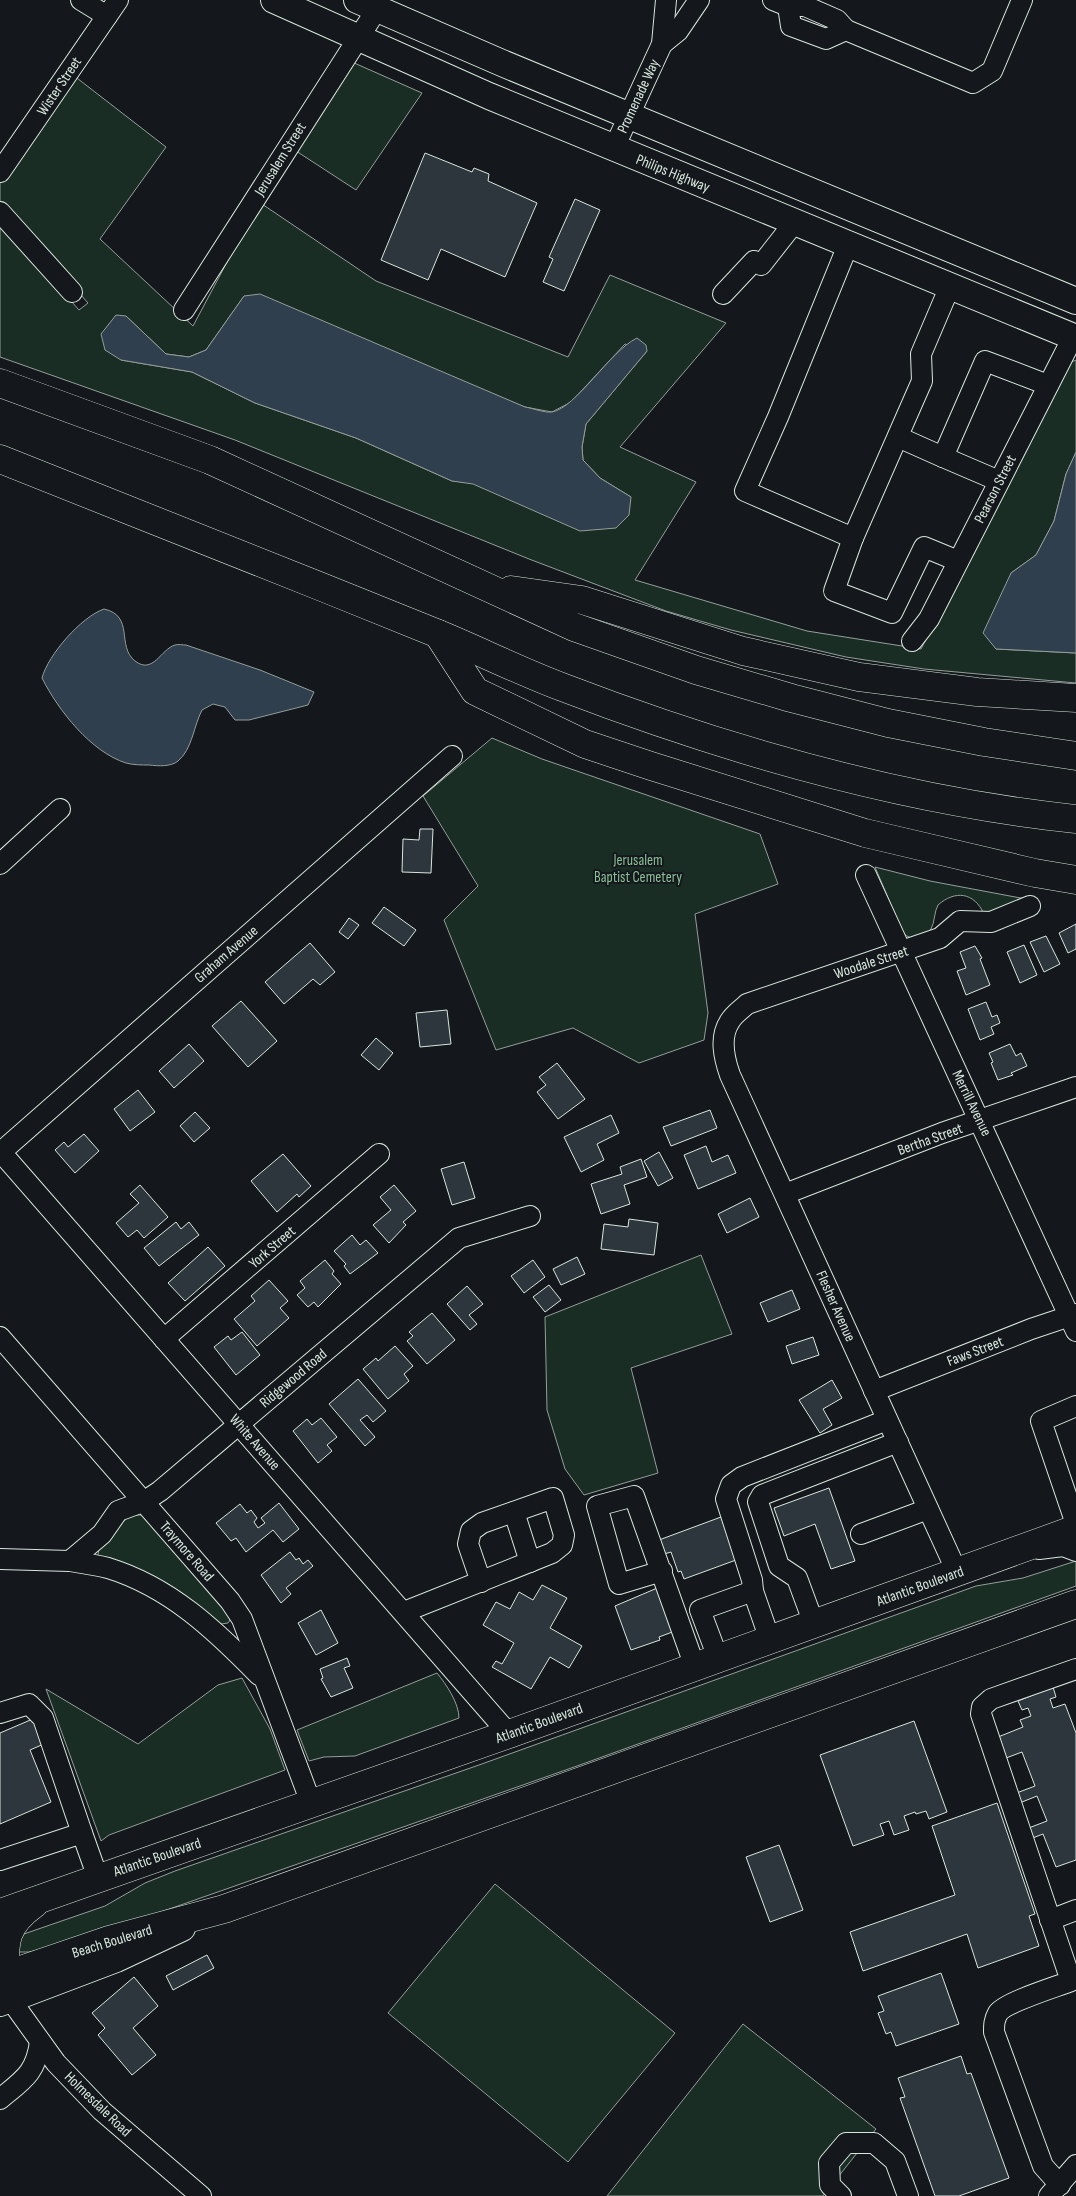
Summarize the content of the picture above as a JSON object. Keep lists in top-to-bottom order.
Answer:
{
  "streets": {
    "highway": ["Atlantic Boulevard", "Beach Boulevard"],
    "main road": ["Philips Highway"],
    "street": [
      "Wister Street",
      "Promenade Way",
      "Jerusalem Street",
      "Pearson Street",
      "Graham Avenue",
      "Woodale Street",
      "Merrill Avenue",
      "Bertha Street",
      "York Street",
      "Flesher Avenue",
      "Faws Street",
      "Ridgewood Road",
      "White Avenue",
      "Traymore Road",
      "Holmesdale Road"
    ]
  },
  "crossings": [
    ["Promenade Way", "Philips Highway"],
    ["Jerusalem Street", "Philips Highway"],
    ["Philips Highway", "Pearson Street"],
    ["Graham Avenue", "White Avenue"],
    ["Woodale Street", "Merrill Avenue"],
    ["Woodale Street", "Flesher Avenue"],
    ["Merrill Avenue", "Bertha Street"],
    ["Merrill Avenue", "Faws Street"],
    ["Bertha Street", "Flesher Avenue"],
    ["York Street", "White Avenue"],
    ["Flesher Avenue", "Faws Street"],
    ["Flesher Avenue", "Atlantic Boulevard"],
    ["Ridgewood Road", "White Avenue"],
    ["Ridgewood Road", "Traymore Road"],
    ["White Avenue", "Atlantic Boulevard"],
    ["Traymore Road", "Atlantic Boulevard"],
    ["Beach Boulevard", "Holmesdale Road"]
  ],
  "parks": ["Jerusalem Baptist Cemetery"]
}
